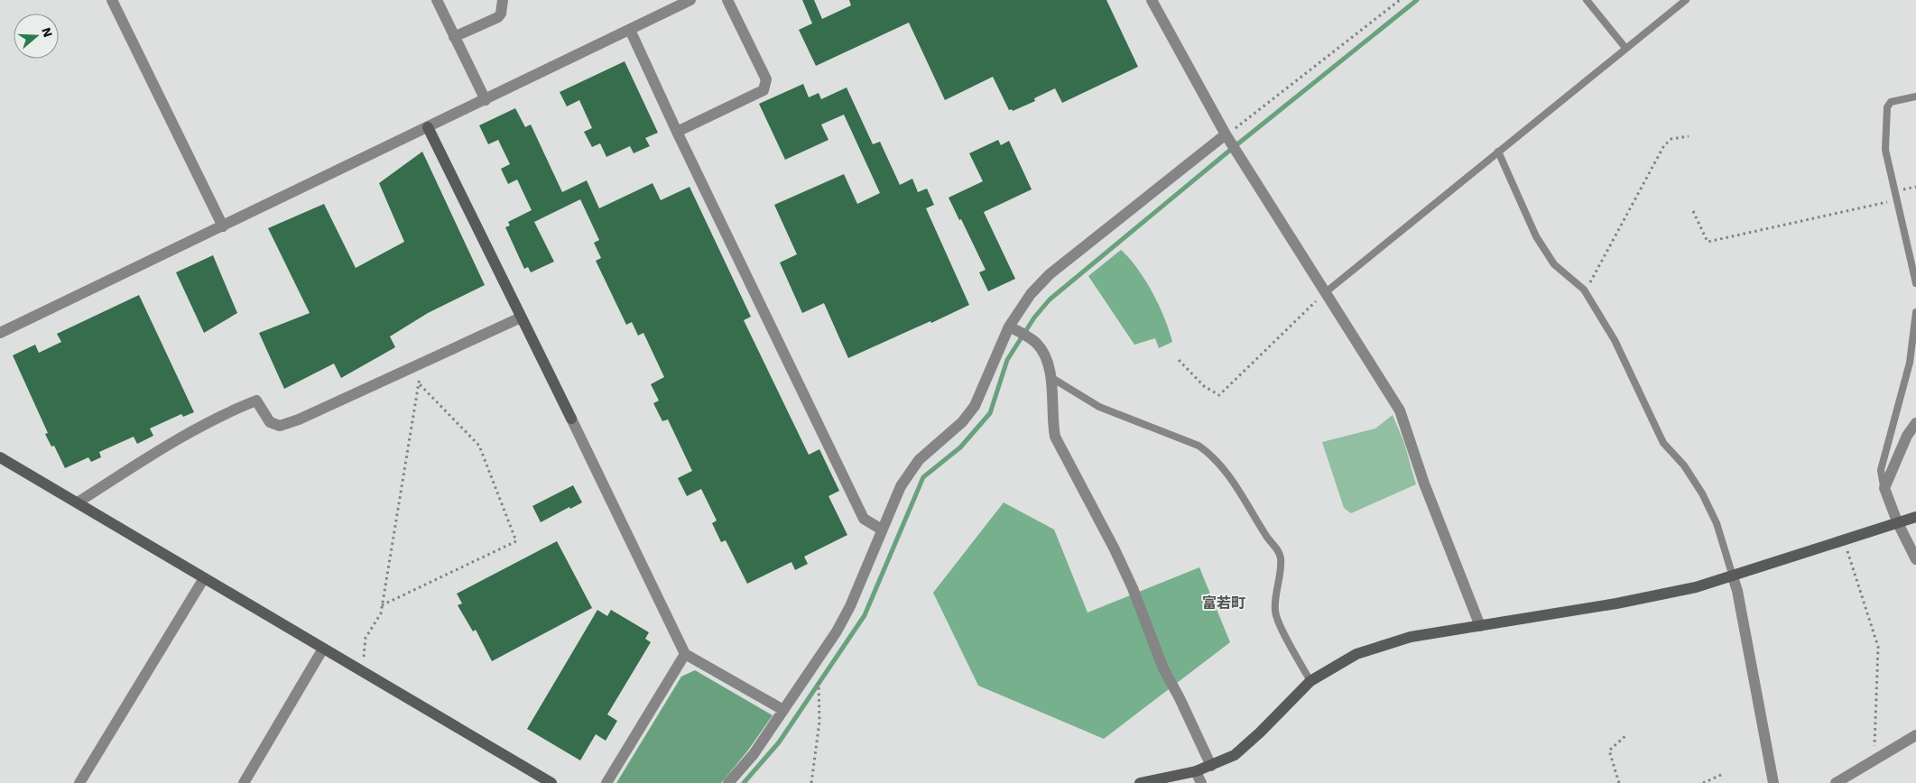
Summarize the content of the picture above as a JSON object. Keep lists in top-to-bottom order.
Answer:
{
  "districts": ["富若町"],
  "north": "right"
}
